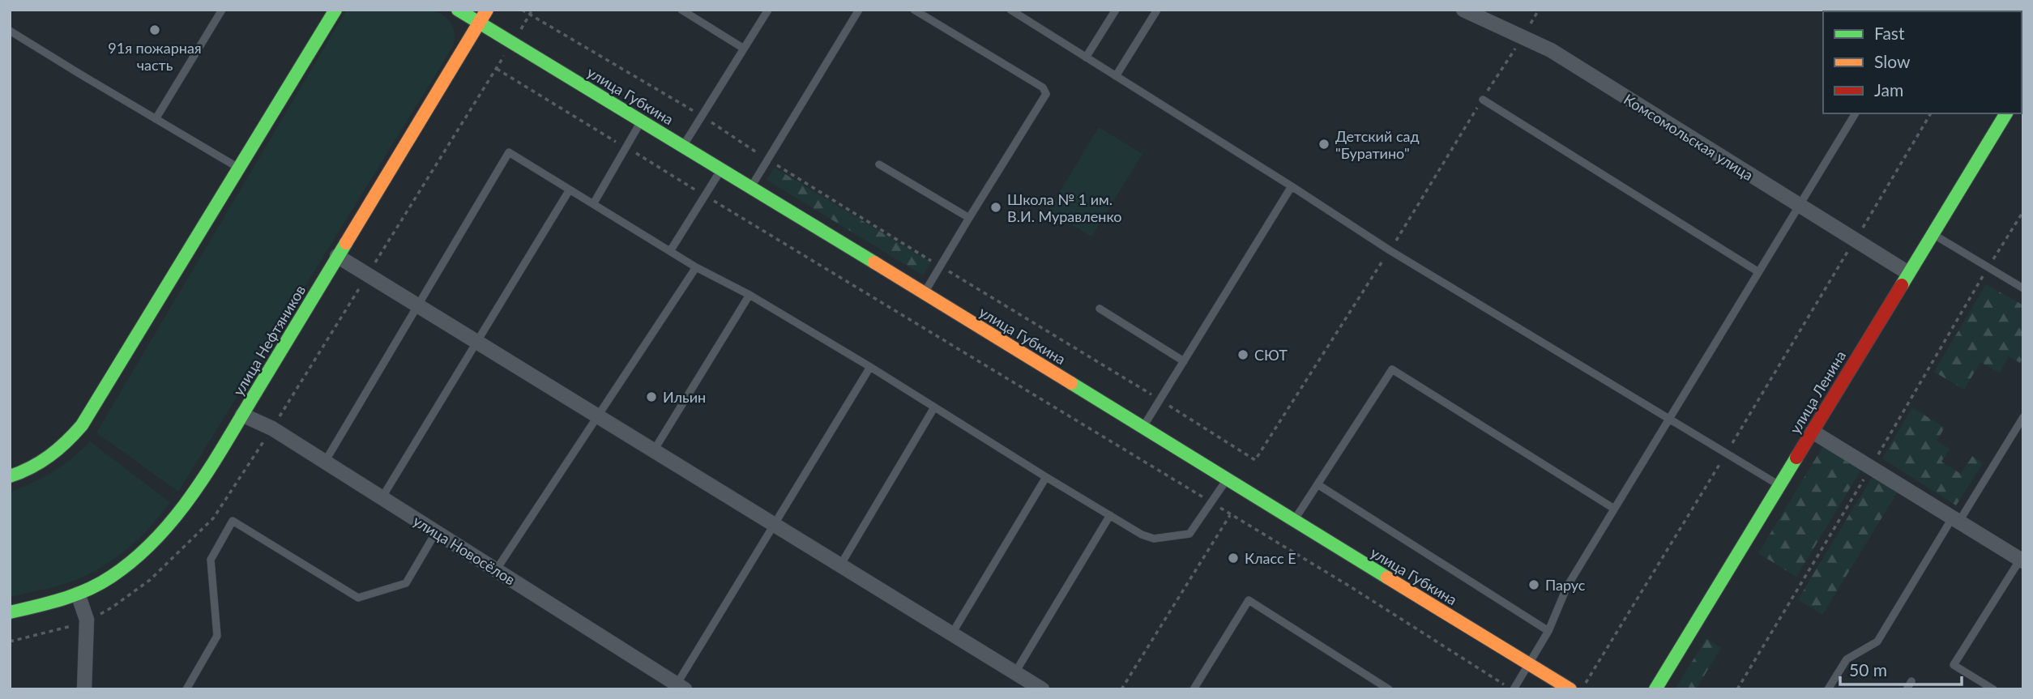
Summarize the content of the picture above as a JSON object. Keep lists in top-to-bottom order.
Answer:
{
  "streets": {
    "main road": ["улица Губкина", "улица Нефтяников", "улица Ленина"],
    "street": ["Комсомольская улица", "улица Новосёлов"]
  },
  "crossings": [
    ["улица Губкина", "улица Нефтяников"],
    ["Комсомольская улица", "улица Ленина"],
    ["улица Нефтяников", "улица Новосёлов"]
  ],
  "places": [
    "91я пожарная часть",
    "Детский сад \"Буратино\"",
    "Школа № 1 им. В.И. Муравленко",
    "СЮТ",
    "Ильин",
    "Класс Е",
    "Парус"
  ],
  "legend": ["Fast", "Slow", "Jam"],
  "scale_bar": "50 m"
}
